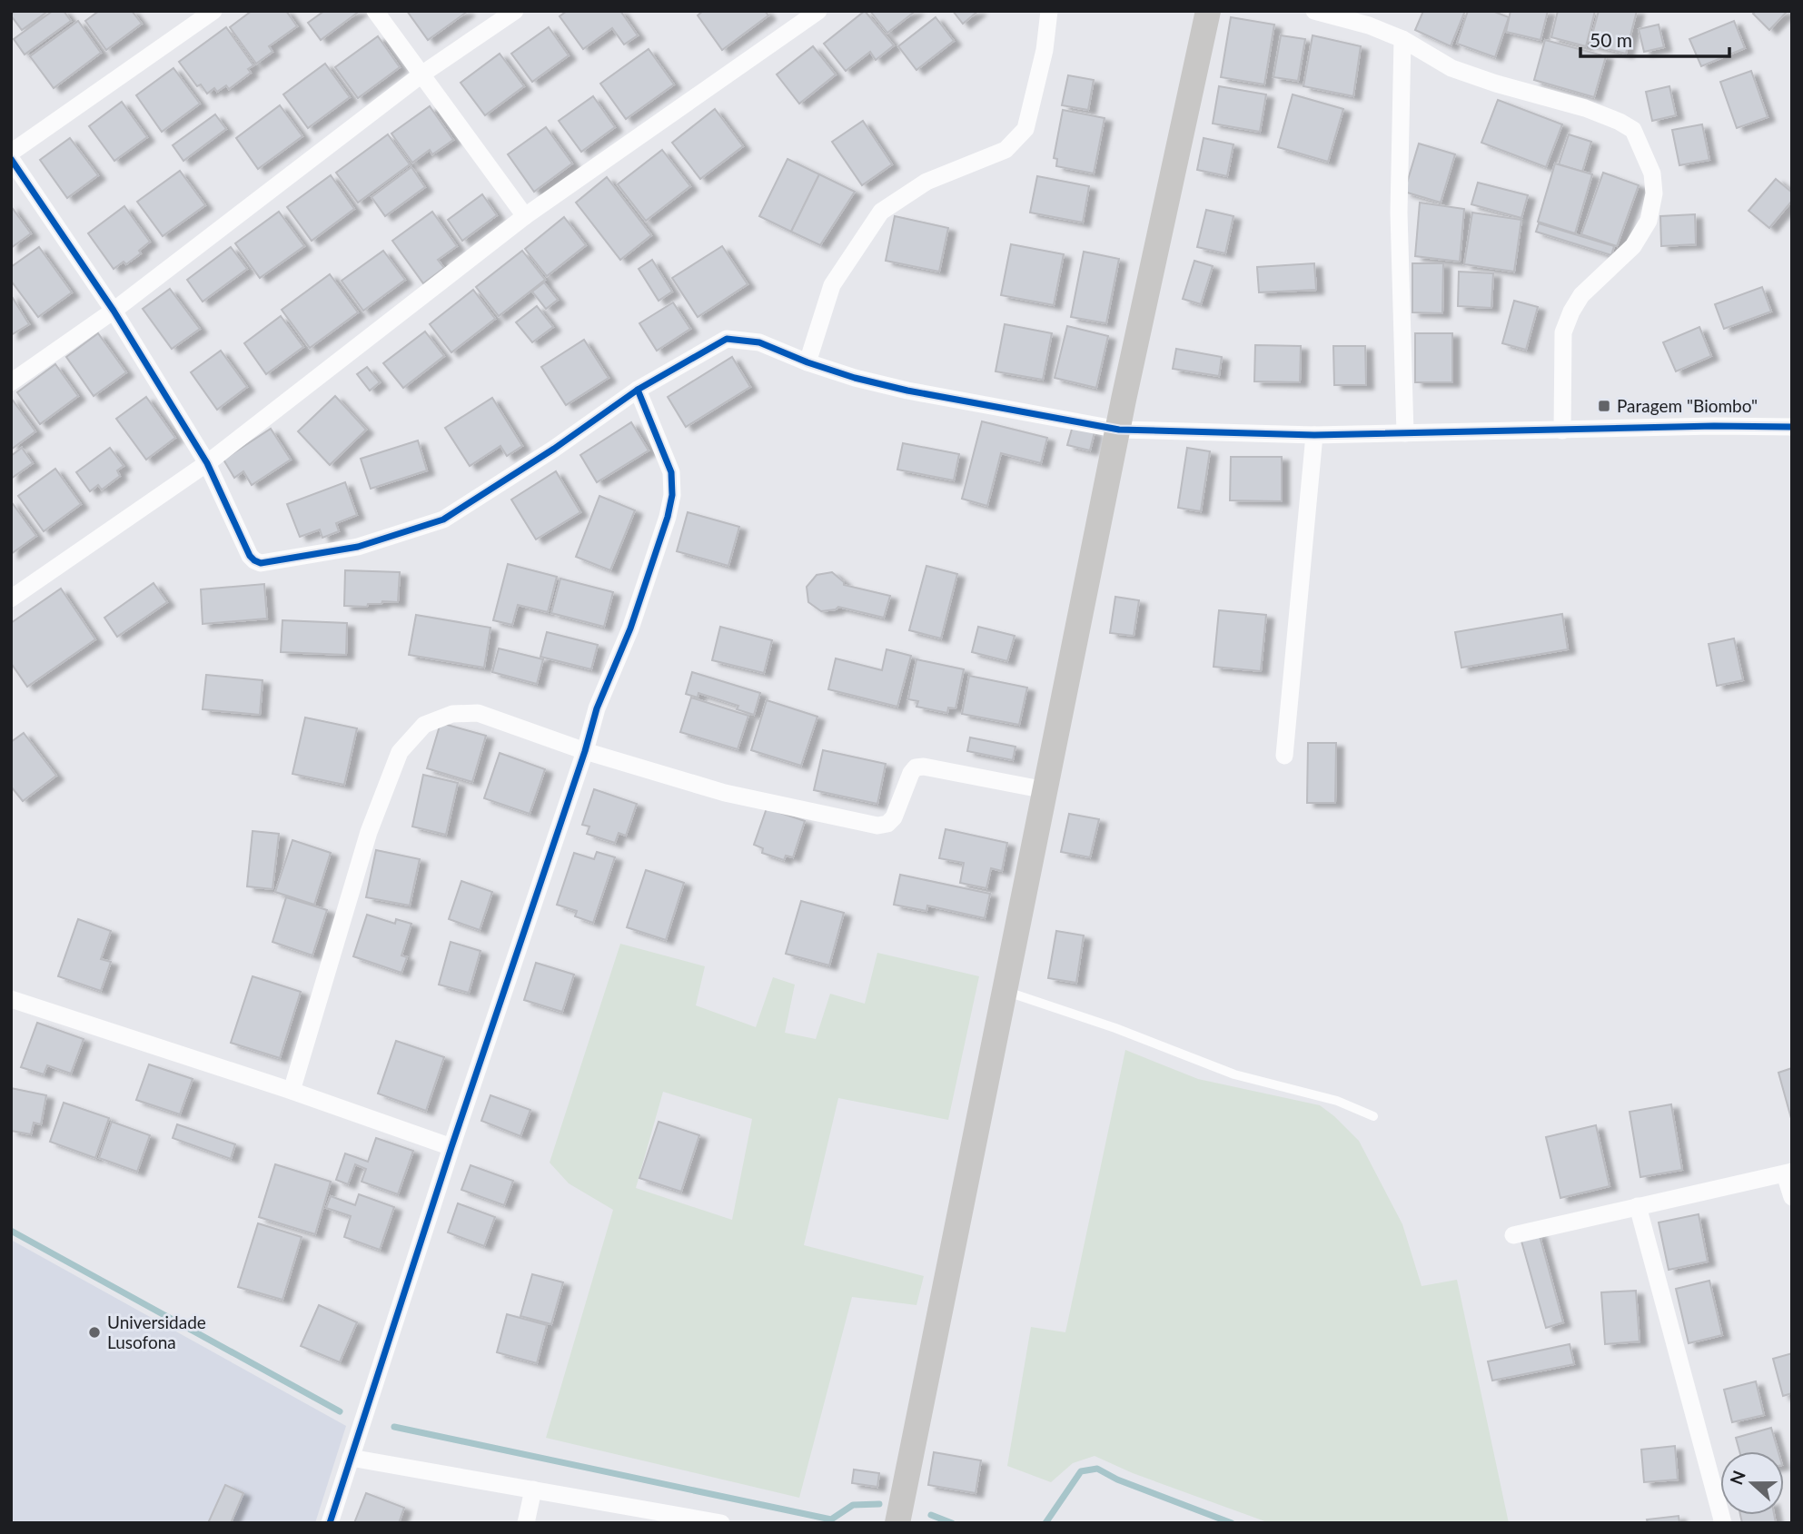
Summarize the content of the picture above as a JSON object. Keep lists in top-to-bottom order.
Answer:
{
  "places": {
    "transit": ["Paragem \"Biombo\""],
    "other": ["Universidade Lusofona"]
  },
  "scale_bar": "50 m",
  "north": "left"
}
